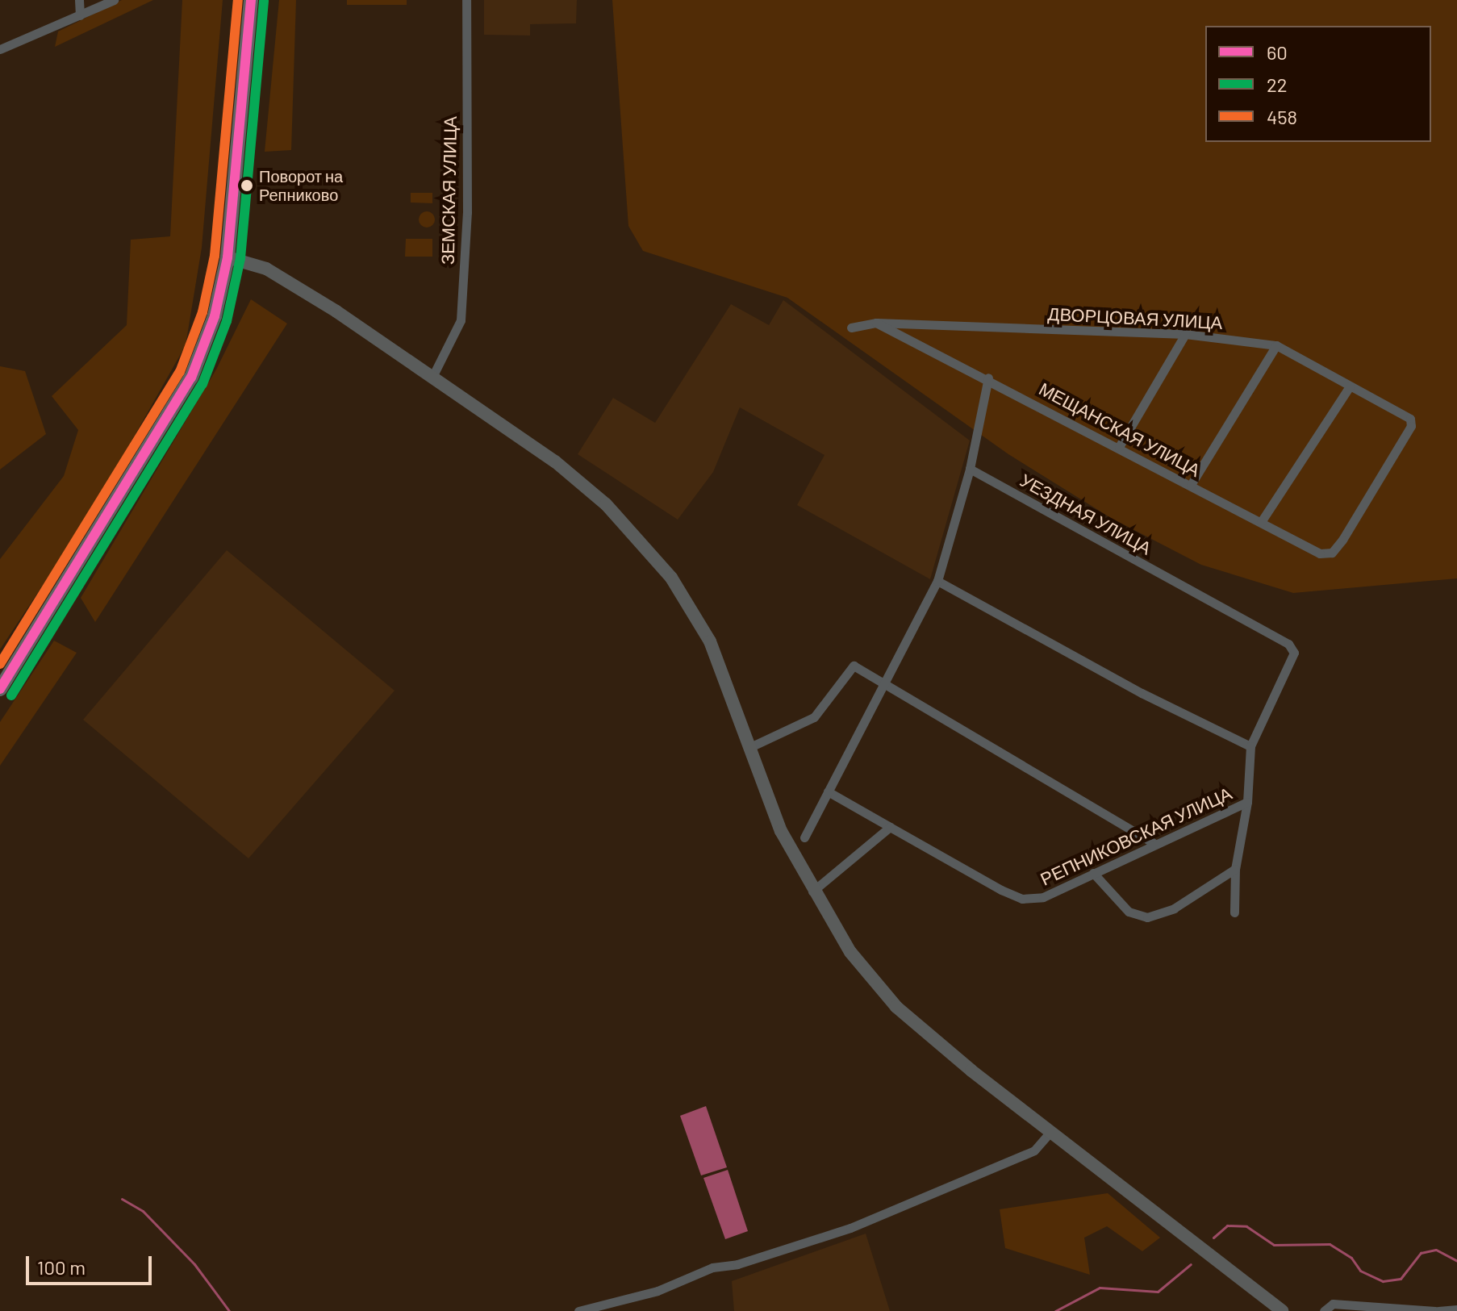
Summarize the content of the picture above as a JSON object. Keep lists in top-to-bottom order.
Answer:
{
  "streets": {
    "street": [
      "ЗЕМСКАЯ УЛИЦА",
      "ДВОРЦОВАЯ УЛИЦА",
      "МЕЩАНСКАЯ УЛИЦА",
      "УЕЗДНАЯ УЛИЦА",
      "РЕПНИКОВСКАЯ УЛИЦА"
    ]
  },
  "crossings": [
    ["ДВОРЦОВАЯ УЛИЦА", "МЕЩАНСКАЯ УЛИЦА"]
  ],
  "places": ["Поворот на Репниково"],
  "lines": ["transit line 60", "transit line 458", "transit line 22"],
  "legend": ["60", "22", "458"],
  "scale_bar": "100 m"
}
